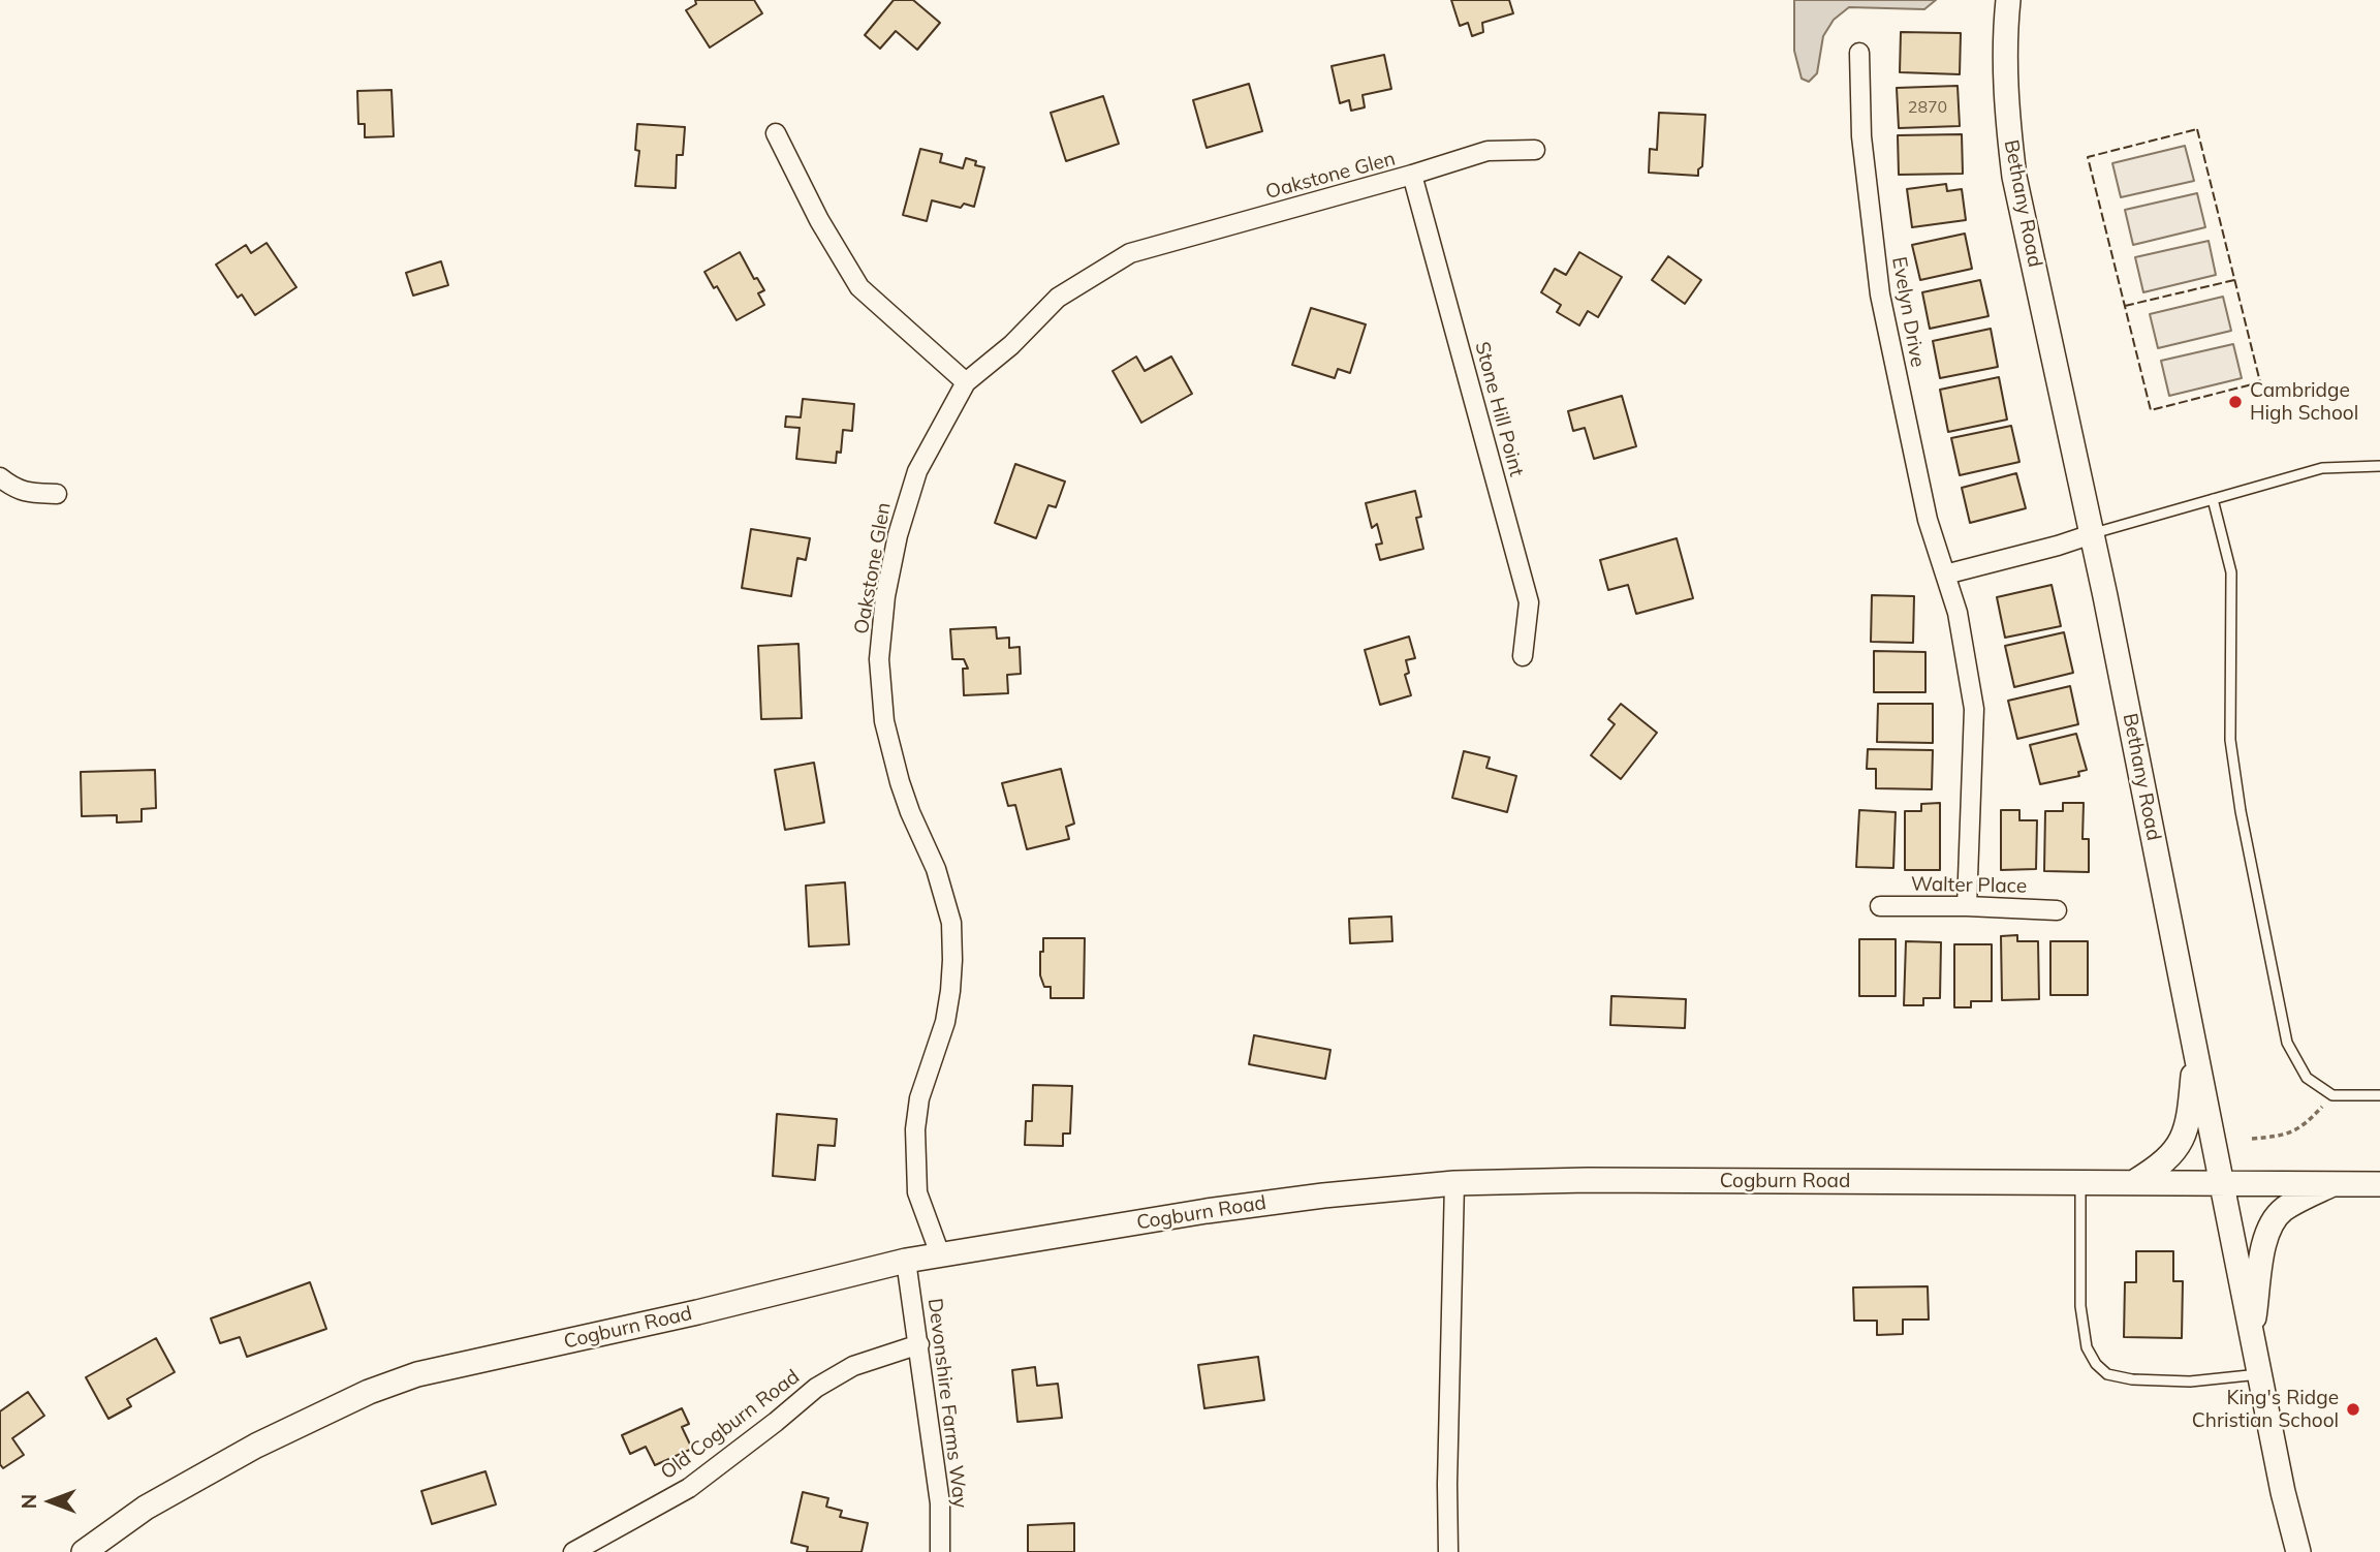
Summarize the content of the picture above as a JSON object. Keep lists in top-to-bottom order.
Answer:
{
  "streets": {
    "street": [
      "Oakstone Glen",
      "Bethany Road",
      "Evelyn Drive",
      "Stone Hill Point",
      "Walter Place",
      "Cogburn Road",
      "Devonshire Farms Way",
      "Old Cogburn Road"
    ]
  },
  "crossings": [
    ["Oakstone Glen", "Stone Hill Point"],
    ["Oakstone Glen", "Cogburn Road"],
    ["Bethany Road", "Cogburn Road"],
    ["Evelyn Drive", "Walter Place"],
    ["Cogburn Road", "Devonshire Farms Way"],
    ["Devonshire Farms Way", "Old Cogburn Road"]
  ],
  "places": ["Cambridge High School", "King's Ridge Christian School"],
  "house_numbers": ["2870"],
  "north": "left"
}
